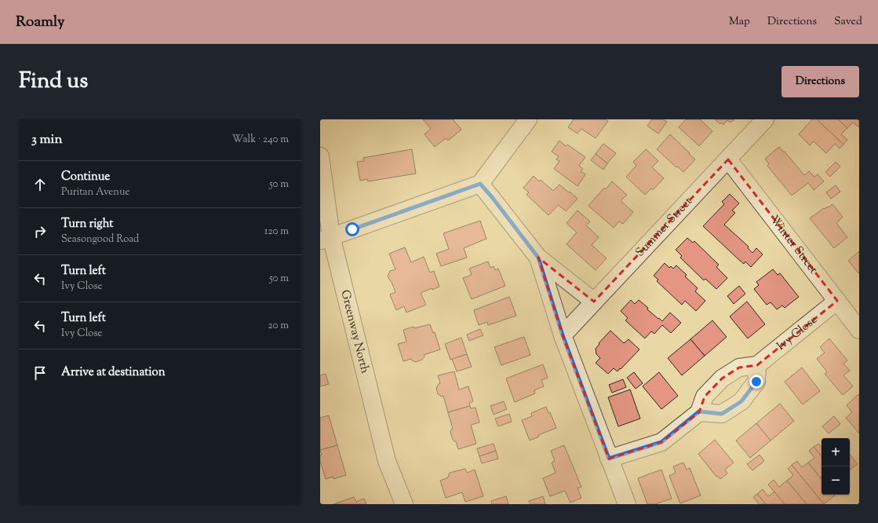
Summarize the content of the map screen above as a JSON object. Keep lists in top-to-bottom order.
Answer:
{
  "streets": {
    "street": [
      "Summer Street",
      "Winter Street",
      "Greenway North",
      "Ivy Close"
    ]
  },
  "crossings": [
    ["Summer Street", "Winter Street"],
    ["Winter Street", "Ivy Close"]
  ],
  "page": {
    "header": "Roamly",
    "nav": ["Map", "Directions", "Saved"],
    "title": "Find us",
    "buttons": "Directions",
    "heading": ["3 min", "Walk · 240 m"],
    "list": [
      ["Continue", "Puritan Avenue", "50 m"],
      ["Turn right", "Seasongood Road", "120 m"],
      ["Turn left", "Ivy Close", "50 m"],
      ["Turn left", "Ivy Close", "20 m"],
      "Arrive at destination"
    ],
    "map_buttons": ["+", "−"]
  }
}
